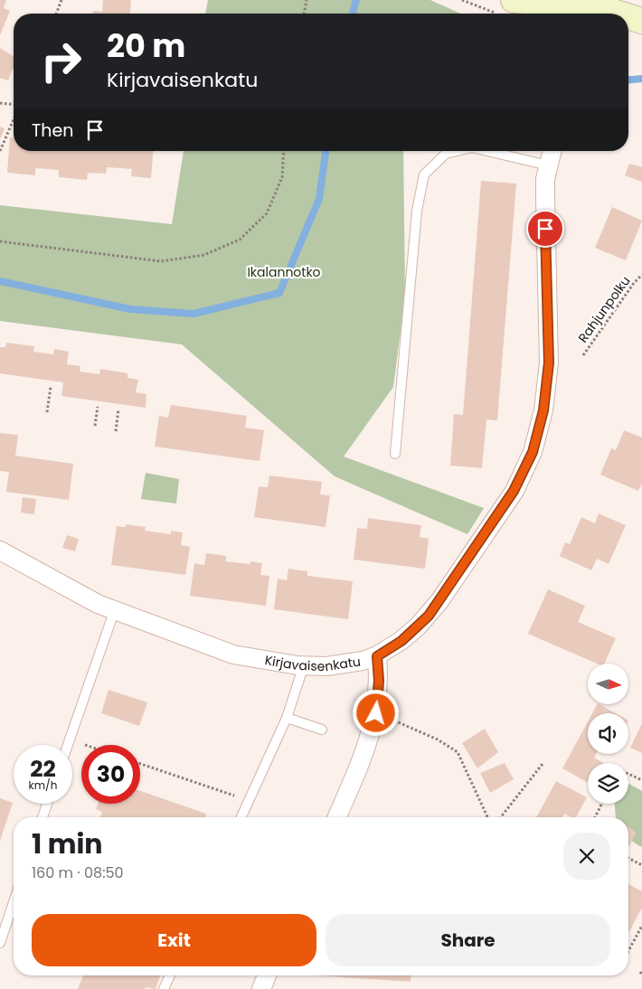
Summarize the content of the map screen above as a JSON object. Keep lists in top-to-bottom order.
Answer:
{
  "streets": {
    "street": ["Kirjavaisenkatu"],
    "path": ["Rahjunpolku"]
  },
  "parks": ["Ikalannotko"],
  "north": "right",
  "page": {
    "turn": ["20 m", "Kirjavaisenkatu"],
    "then": "Then",
    "speed": "22 km/h",
    "limit": "30",
    "heading": ["1 min", "160 m · 08:50"],
    "buttons": ["Exit", "Share"]
  }
}
